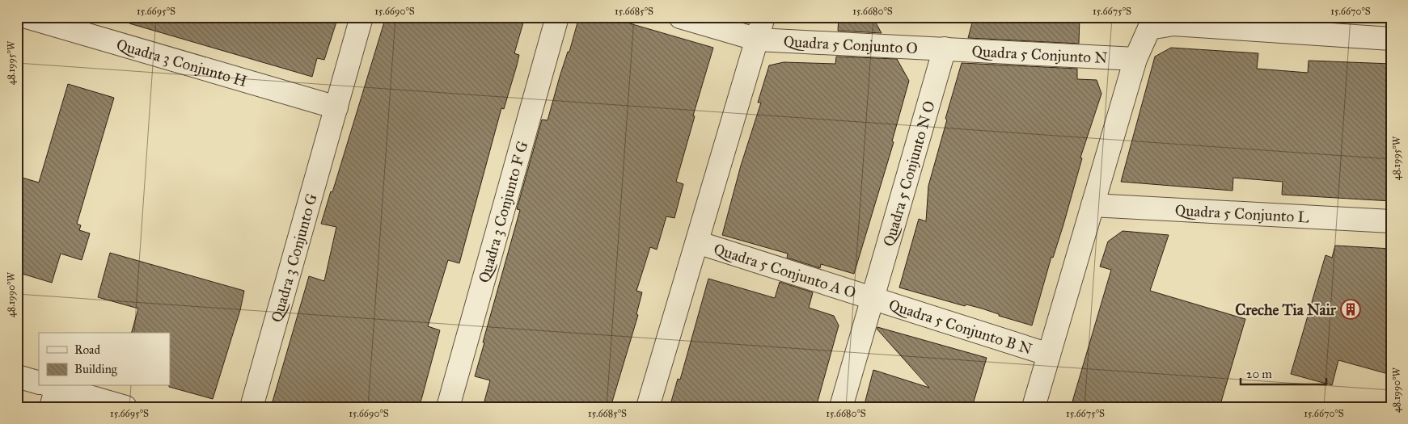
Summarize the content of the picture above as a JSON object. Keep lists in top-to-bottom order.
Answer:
{
  "streets": {
    "street": [
      "Quadra 5 Conjunto O",
      "Quadra 5 Conjunto N",
      "Quadra 3 Conjunto H",
      "Quadra 5 Conjunto N O",
      "Quadra 3 Conjunto F G",
      "Quadra 5 Conjunto L",
      "Quadra 3 Conjunto G",
      "Quadra 5 Conjunto A O",
      "Quadra 5 Conjunto B N"
    ]
  },
  "crossings": [
    ["Quadra 5 Conjunto O", "Quadra 5 Conjunto N"],
    ["Quadra 5 Conjunto O", "Quadra 5 Conjunto N O"],
    ["Quadra 5 Conjunto N", "Quadra 5 Conjunto N O"],
    ["Quadra 3 Conjunto H", "Quadra 3 Conjunto G"],
    ["Quadra 5 Conjunto N O", "Quadra 5 Conjunto A O"],
    ["Quadra 5 Conjunto N O", "Quadra 5 Conjunto B N"],
    ["Quadra 5 Conjunto A O", "Quadra 5 Conjunto B N"]
  ],
  "places": {
    "building": ["Creche Tia Nair"]
  },
  "legend": ["Road", "Building"],
  "scale_bar": "20 m",
  "coordinates": [
    "15.6695°S",
    "15.6690°S",
    "15.6685°S",
    "15.6680°S",
    "15.6675°S",
    "15.6670°S",
    "48.1995°W",
    "48.1990°W"
  ]
}
